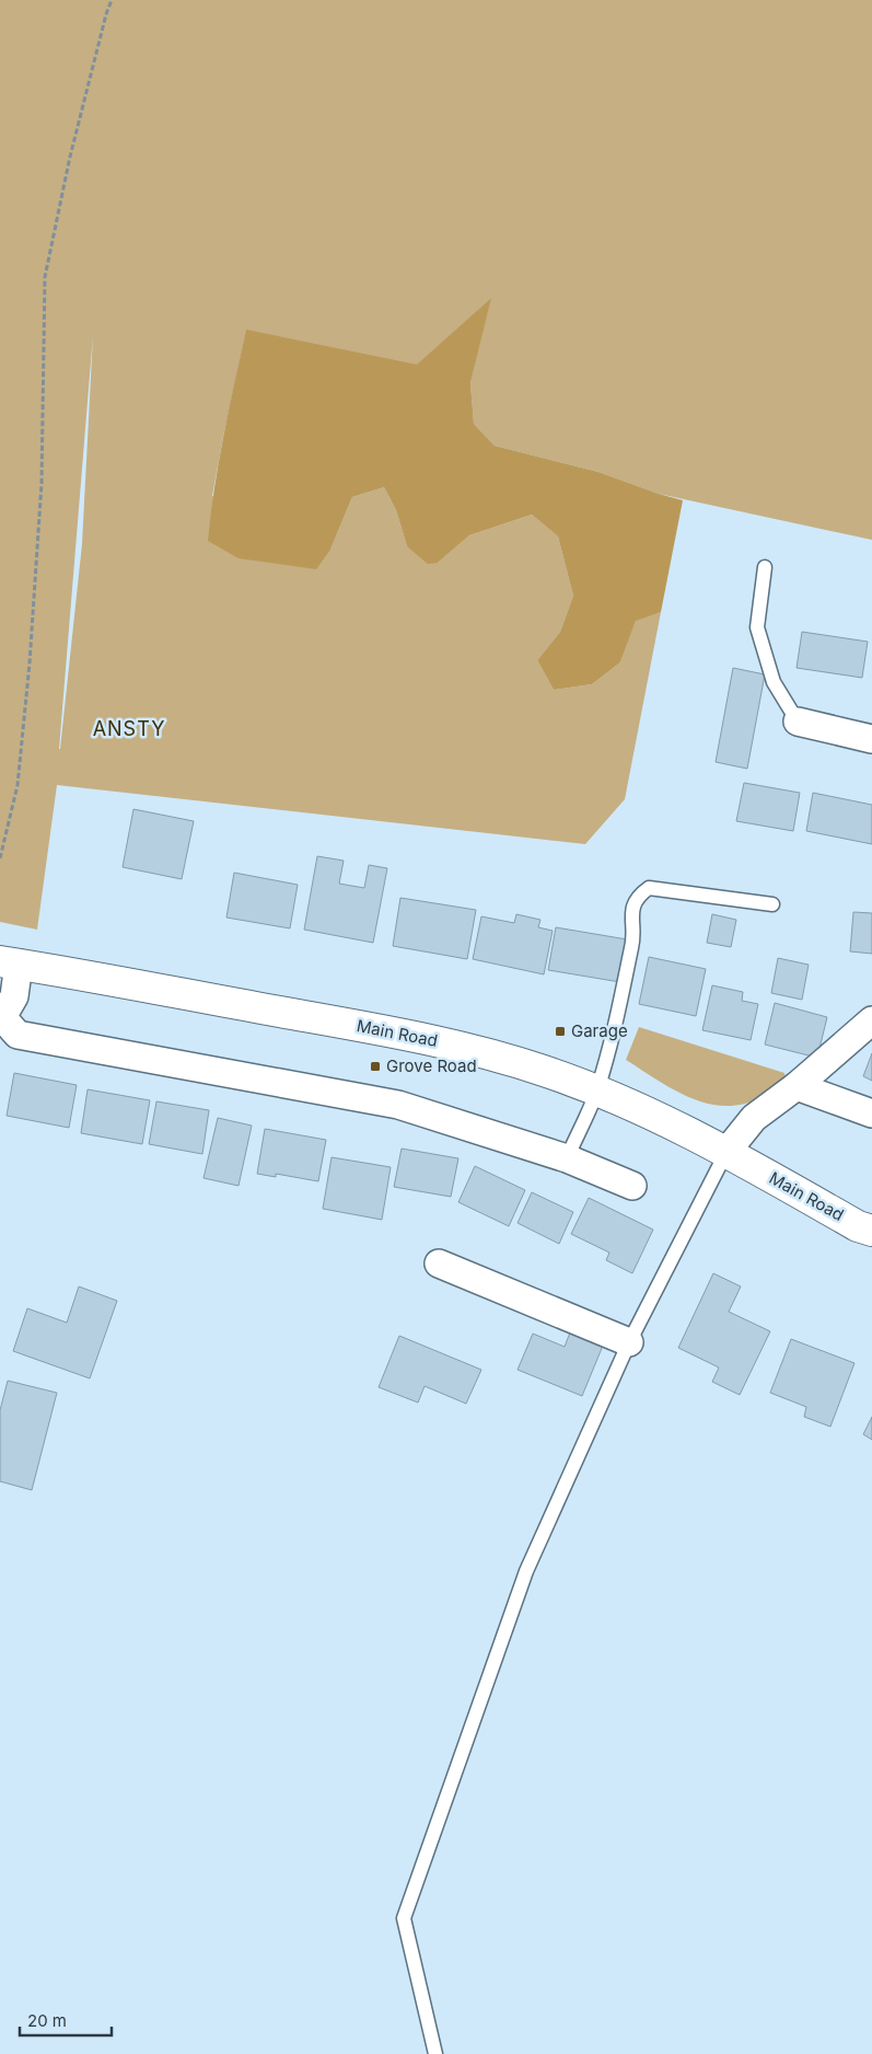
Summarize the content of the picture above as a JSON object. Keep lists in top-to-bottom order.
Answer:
{
  "streets": {
    "main road": ["Main Road"]
  },
  "districts": ["ANSTY"],
  "places": {
    "transit": ["Garage", "Grove Road"]
  },
  "scale_bar": "20 m"
}
